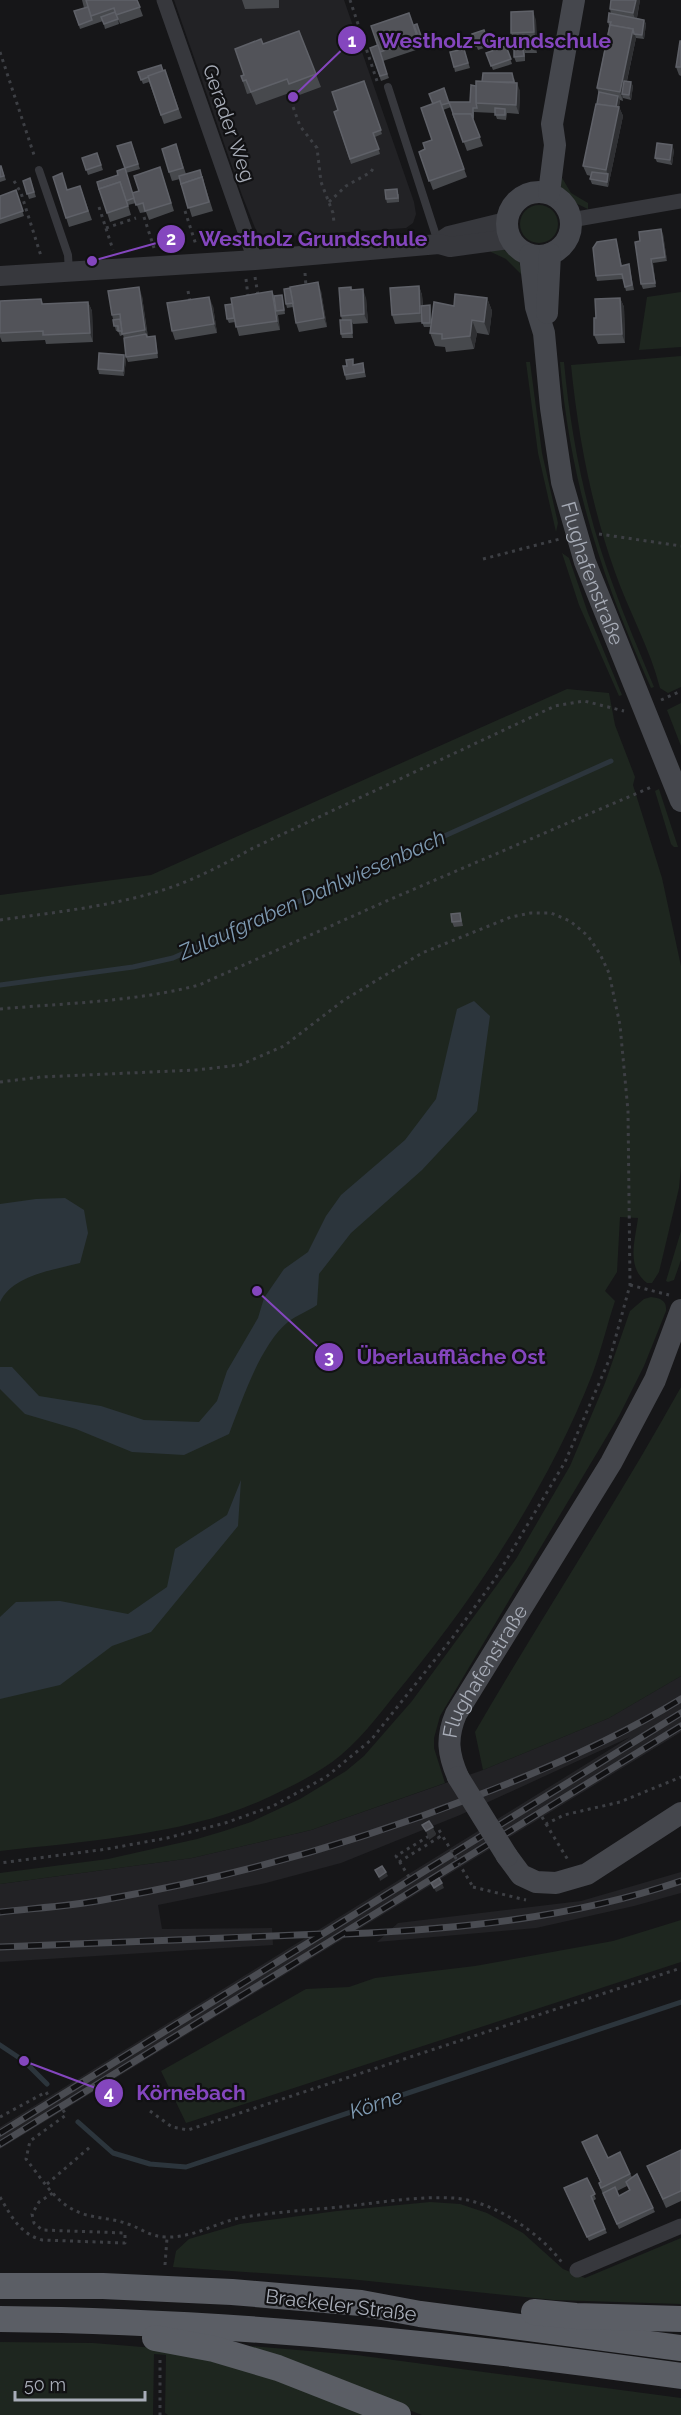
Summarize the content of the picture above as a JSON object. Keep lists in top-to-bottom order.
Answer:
{
  "streets": {
    "highway": ["Brackeler Straße"],
    "main road": ["Flughafenstraße"],
    "street": ["Gerader Weg"]
  },
  "water": ["Zulaufgraben Dahlwiesenbach", "Körne"],
  "places": [
    "Westholz-Grundschule",
    "Westholz Grundschule",
    "Überlauffläche Ost",
    "Körnebach"
  ],
  "scale_bar": "50 m"
}
